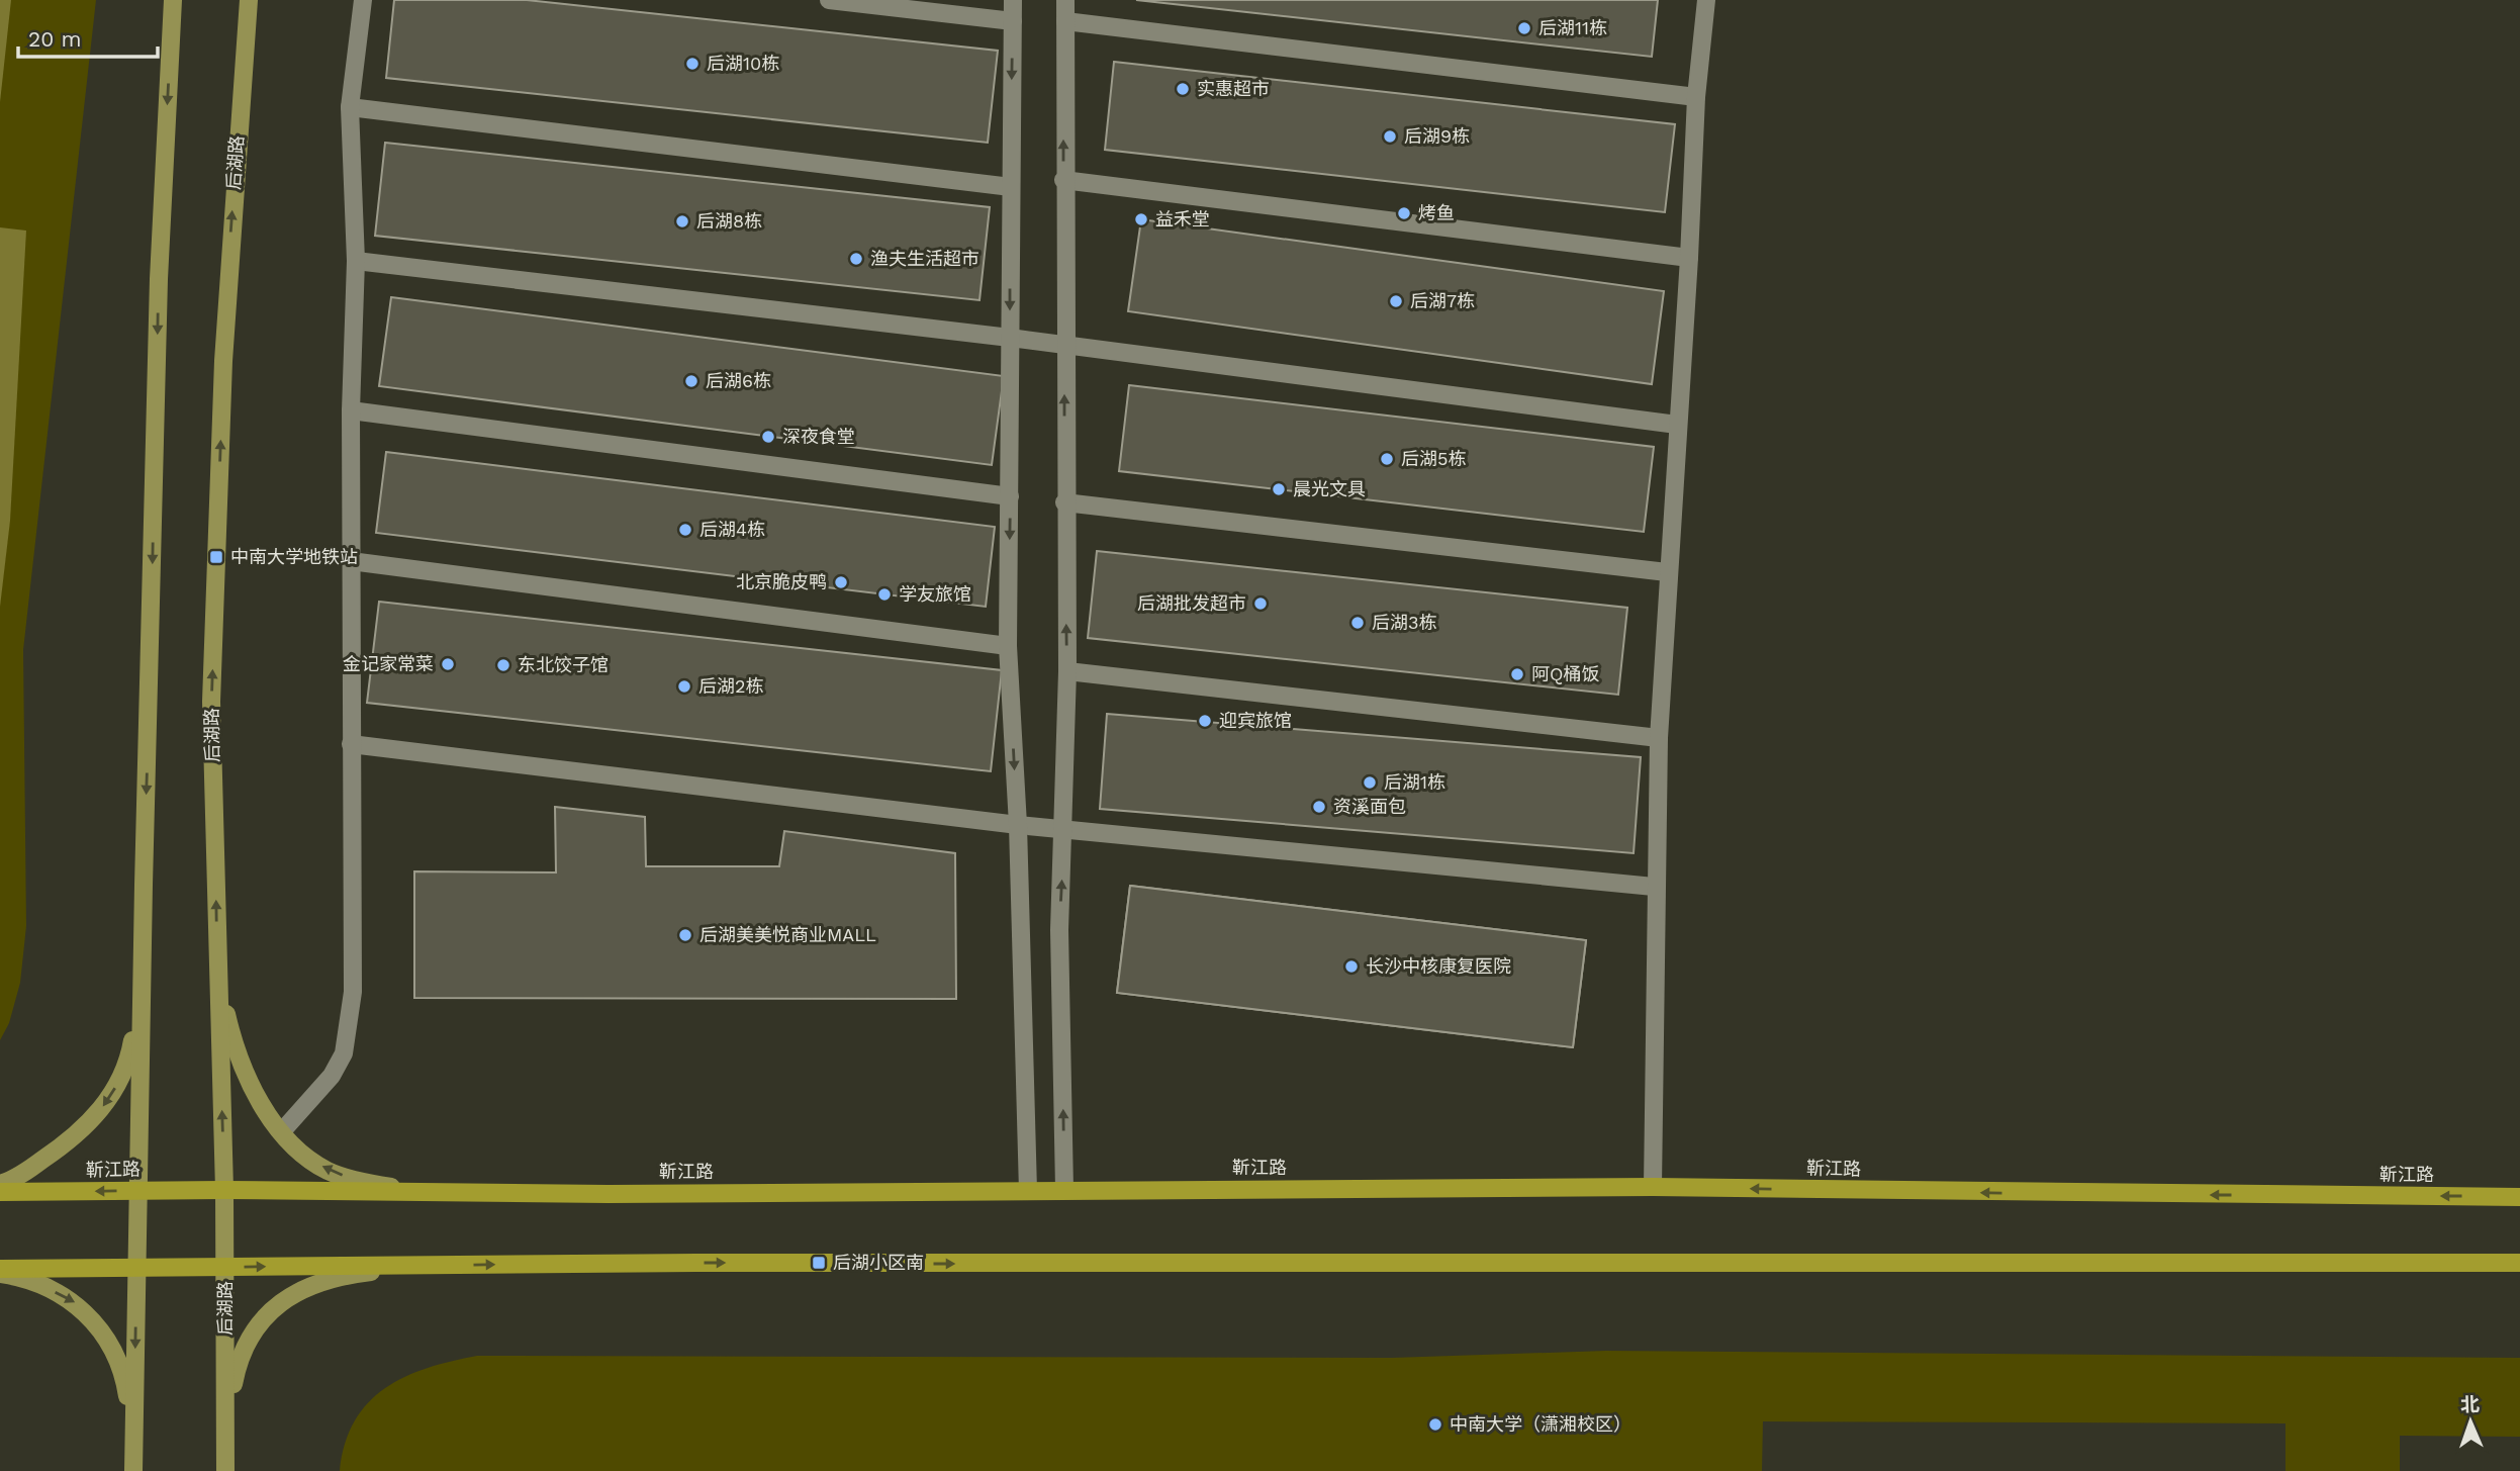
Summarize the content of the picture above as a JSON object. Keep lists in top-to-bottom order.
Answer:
{
  "streets": {
    "main road": ["后湖路", "靳江路"]
  },
  "crossings": [
    ["后湖路", "靳江路"]
  ],
  "places": {
    "other": [
      "后湖11栋",
      "后湖10栋",
      "实惠超市",
      "后湖9栋",
      "烤鱼",
      "益禾堂",
      "后湖8栋",
      "渔夫生活超市",
      "后湖7栋",
      "后湖6栋",
      "深夜食堂",
      "后湖5栋",
      "晨光文具",
      "后湖4栋",
      "北京脆皮鸭",
      "学友旅馆",
      "后湖批发超市",
      "后湖3栋",
      "金记家常菜",
      "东北饺子馆",
      "阿Q桶饭",
      "后湖2栋",
      "迎宾旅馆",
      "后湖1栋",
      "资溪面包",
      "后湖美美悦商业MALL",
      "长沙中核康复医院",
      "中南大学（潇湘校区）"
    ],
    "transit": ["中南大学地铁站", "后湖小区南"]
  },
  "scale_bar": "20 m",
  "north": "top"
}
